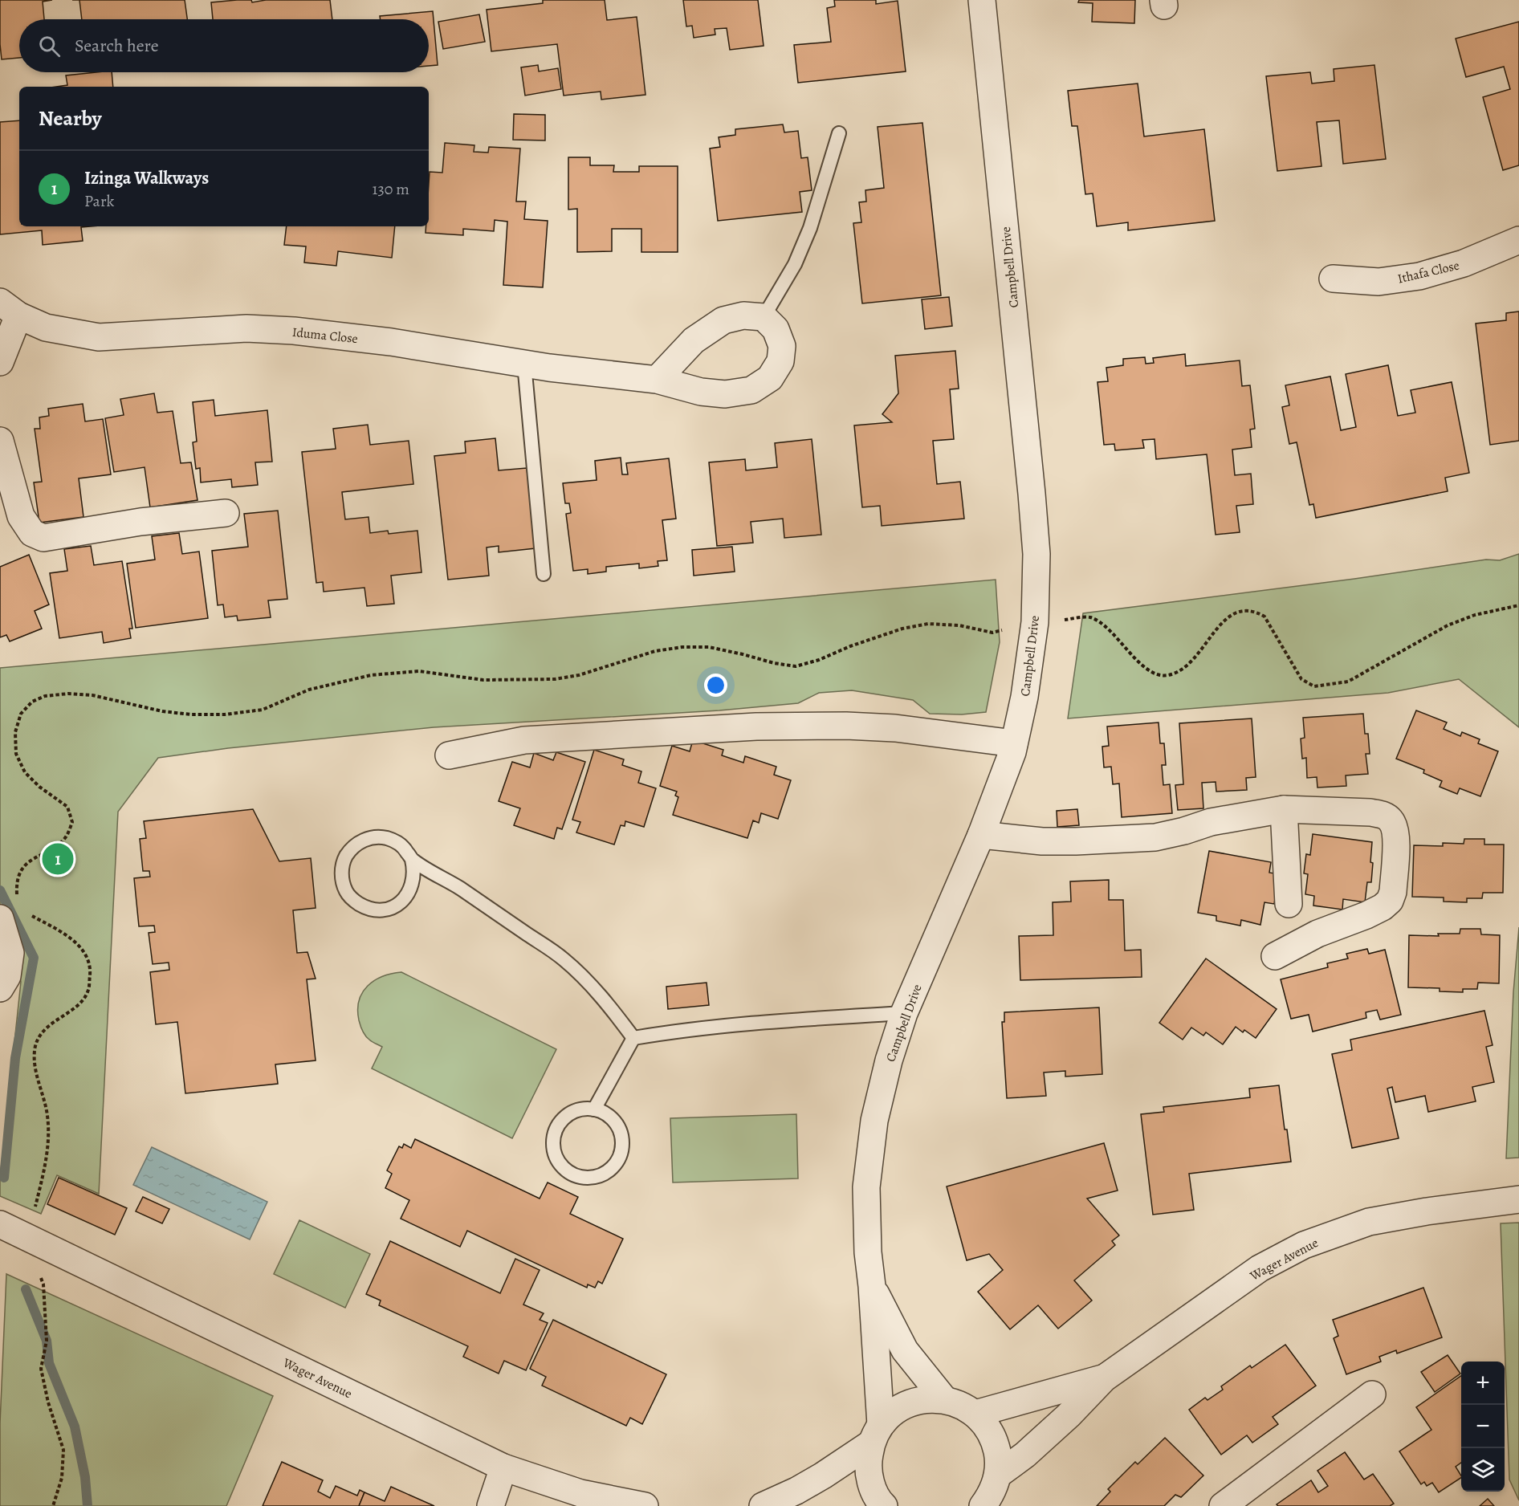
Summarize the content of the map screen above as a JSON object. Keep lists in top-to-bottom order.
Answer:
{
  "streets": {
    "street": [
      "Campbell Drive",
      "Ithafa Close",
      "Iduma Close",
      "Wager Avenue"
    ]
  },
  "page": {
    "search": "Search here",
    "heading": "Nearby",
    "list": [
      {
        "mark": "1",
        "name": "Izinga Walkways",
        "note": "Park",
        "value": "130 m"
      }
    ],
    "pins": "1",
    "map_buttons": ["+", "−"]
  }
}
